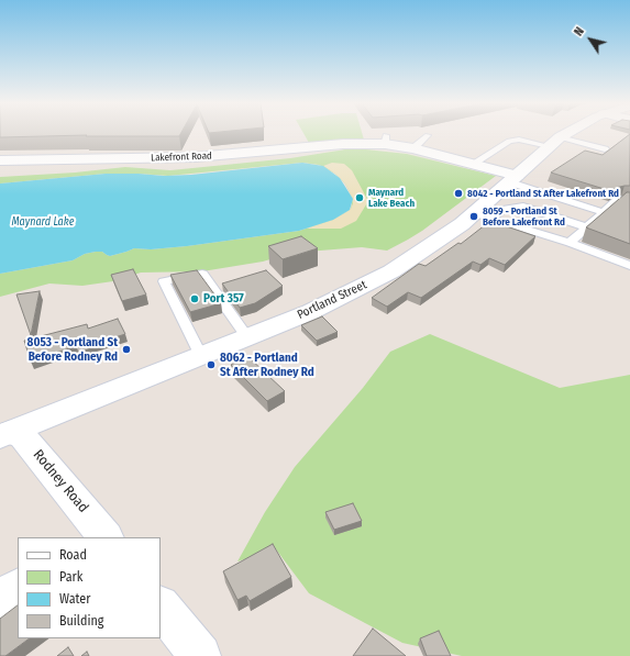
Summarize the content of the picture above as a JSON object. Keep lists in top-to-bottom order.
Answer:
{
  "streets": {
    "street": ["Lakefront Road", "Portland Street", "Rodney Road"]
  },
  "crossings": [
    ["Lakefront Road", "Portland Street"],
    ["Portland Street", "Rodney Road"]
  ],
  "water": ["Maynard Lake"],
  "places": [
    "8042 - Portland St After Lakefront Rd",
    "Maynard Lake Beach",
    "8059 - Portland St Before Lakefront Rd",
    "Port 357",
    "8053 - Portland St Before Rodney Rd",
    "8062 - Portland St After Rodney Rd"
  ],
  "legend": [
    "Road",
    "Park",
    "Water",
    "Building"
  ],
  "north": "top left"
}
